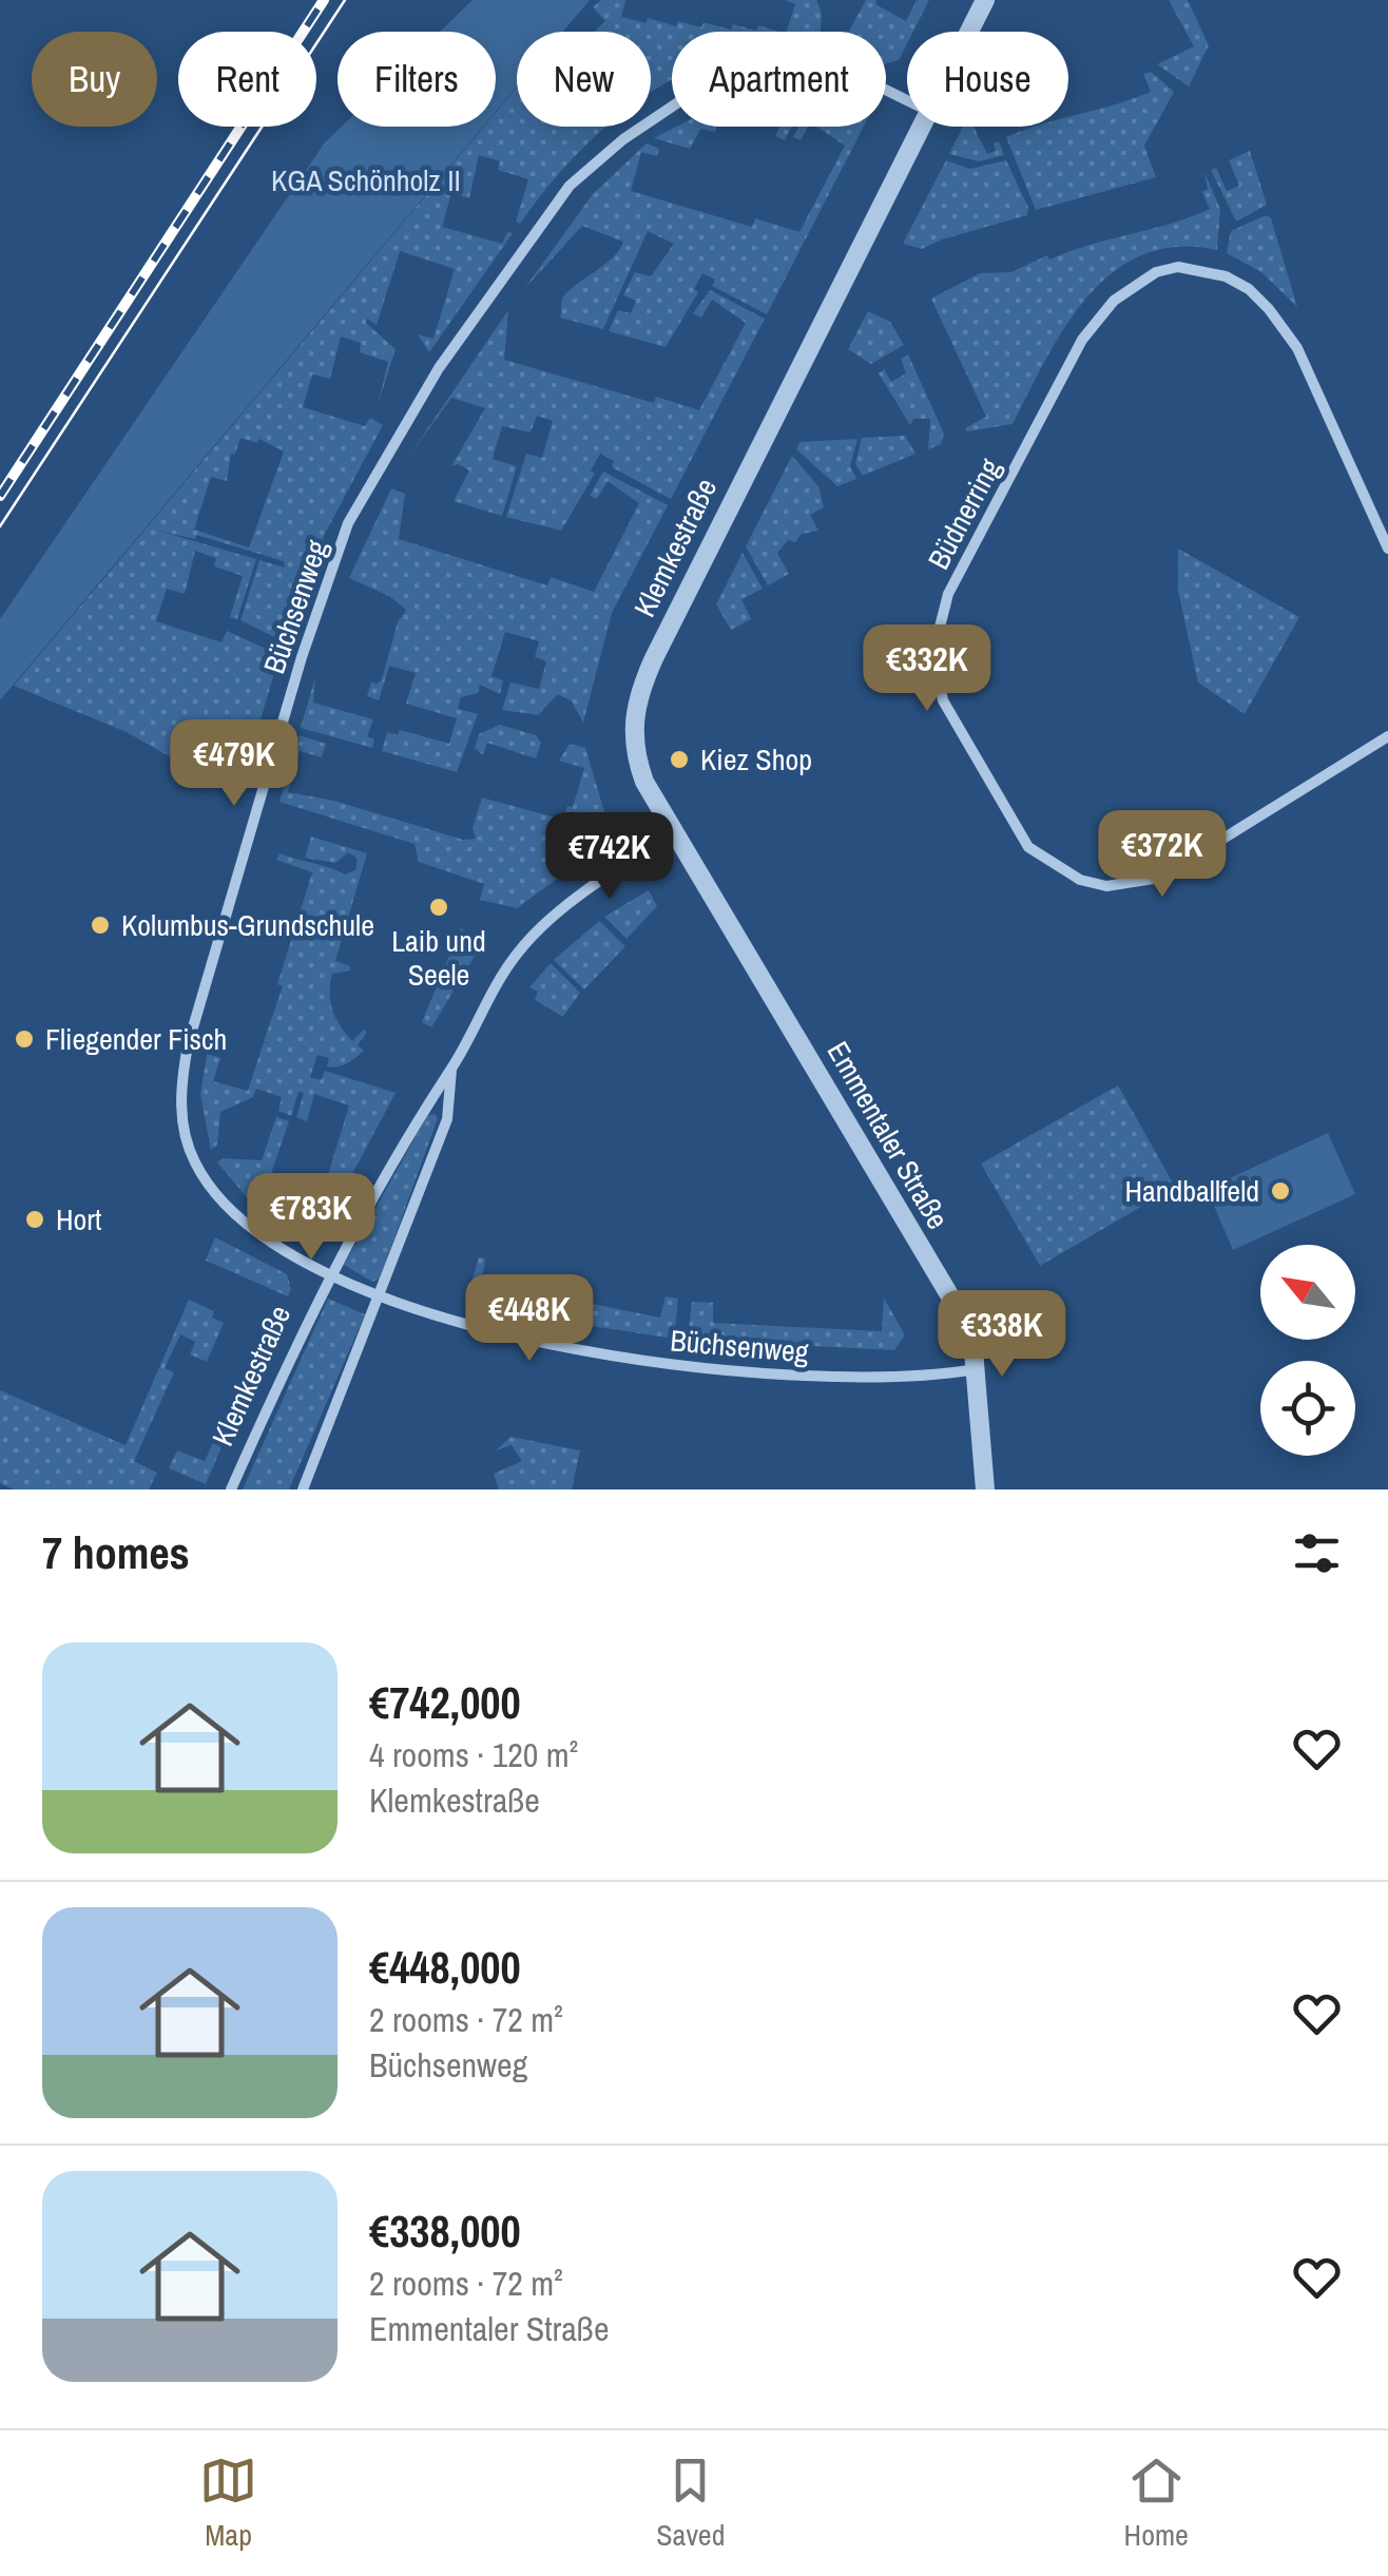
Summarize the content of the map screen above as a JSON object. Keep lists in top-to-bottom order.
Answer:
{
  "streets": {
    "street": [
      "Büdnerring",
      "Klemkestraße",
      "Büchsenweg",
      "Emmentaler Straße"
    ]
  },
  "crossings": [
    ["Klemkestraße", "Büchsenweg"],
    ["Klemkestraße", "Emmentaler Straße"],
    ["Büchsenweg", "Emmentaler Straße"]
  ],
  "parks": ["KGA Schönholz II"],
  "places": [
    "Kiez Shop",
    "Laib und Seele",
    "Kolumbus-Grundschule",
    "Fliegender Fisch",
    "Handballfeld",
    "Hort"
  ],
  "north": "top left",
  "page": {
    "chip": [
      "Buy",
      "Rent",
      "Filters",
      "New",
      "Apartment",
      "House"
    ],
    "price": [
      "€332K",
      "€479K",
      "€372K",
      "€742K",
      "€783K",
      "€448K",
      "€338K"
    ],
    "heading": "7 homes",
    "list": [
      {
        "name": "€742,000",
        "note": "4 rooms · 120 m² · Klemkestraße"
      },
      {
        "name": "€448,000",
        "note": "2 rooms · 72 m² · Büchsenweg"
      },
      {
        "name": "€338,000",
        "note": "2 rooms · 72 m² · Emmentaler Straße"
      }
    ],
    "tabs": ["Map", "Saved", "Home"]
  }
}
